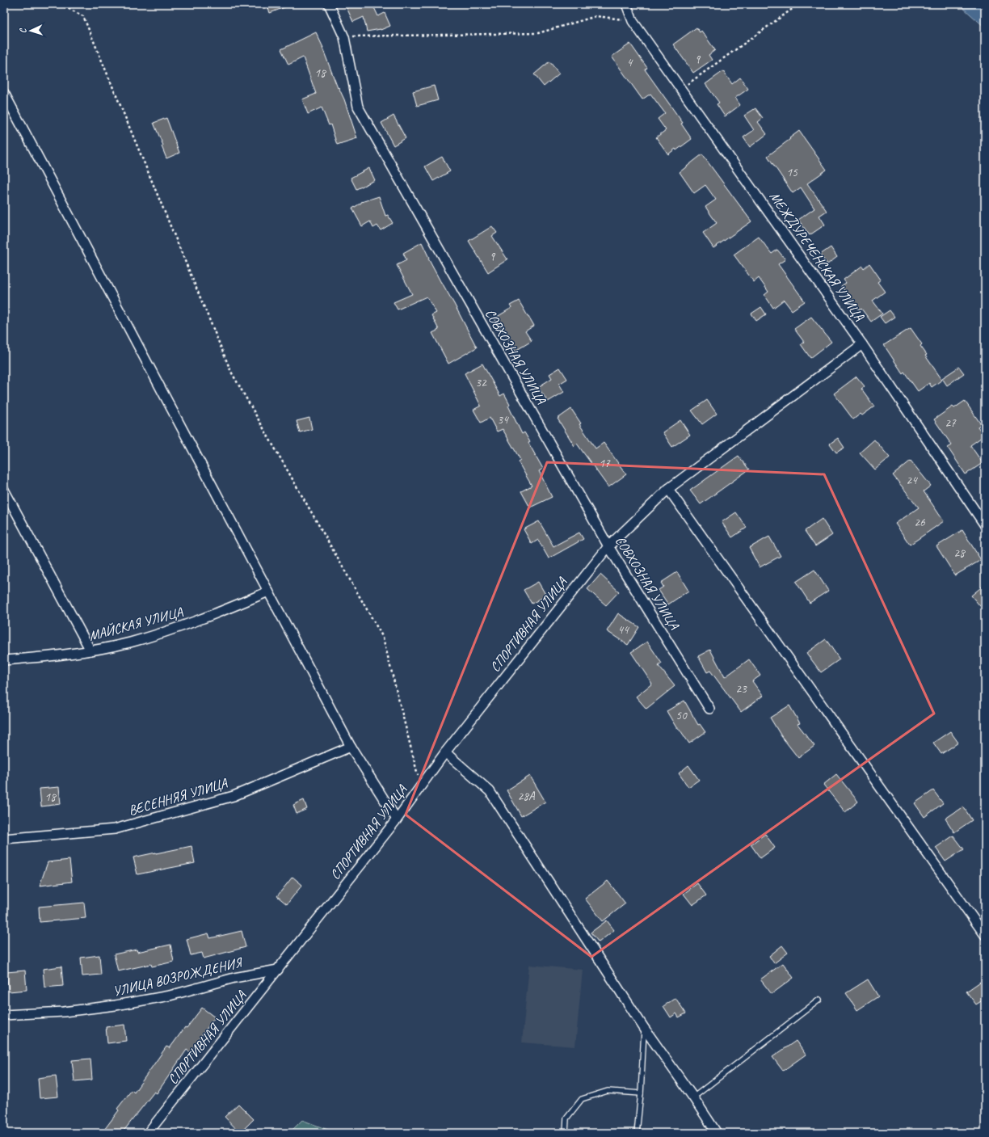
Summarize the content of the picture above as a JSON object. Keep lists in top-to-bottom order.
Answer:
{
  "streets": {
    "street": [
      "МЕЖДУРЕЧЕНСКАЯ УЛИЦА",
      "СОВХОЗНАЯ УЛИЦА",
      "МАЙСКАЯ УЛИЦА",
      "СПОРТИВНАЯ УЛИЦА",
      "ВЕСЕННЯЯ УЛИЦА",
      "УЛИЦА ВОЗРОЖДЕНИЯ"
    ]
  },
  "crossings": [
    ["МЕЖДУРЕЧЕНСКАЯ УЛИЦА", "СПОРТИВНАЯ УЛИЦА"],
    ["СОВХОЗНАЯ УЛИЦА", "СПОРТИВНАЯ УЛИЦА"],
    ["СПОРТИВНАЯ УЛИЦА", "УЛИЦА ВОЗРОЖДЕНИЯ"]
  ],
  "house_numbers": [
    "9",
    "4",
    "18",
    "15",
    "9",
    "32",
    "34",
    "27",
    "17",
    "24",
    "26",
    "28",
    "44",
    "23",
    "50",
    "28А",
    "18"
  ],
  "north": "left"
}
